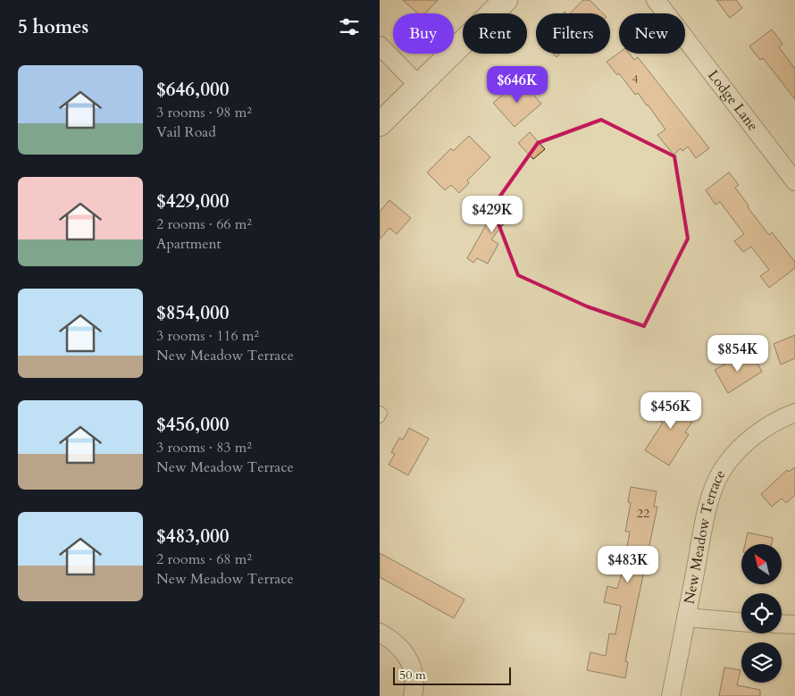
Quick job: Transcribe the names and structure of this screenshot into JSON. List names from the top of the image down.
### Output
{
  "streets": {
    "street": ["Lodge Lane", "New Meadow Terrace"]
  },
  "house_numbers": ["4", "22"],
  "scale_bar": "50 m",
  "north": "top left",
  "page": {
    "heading": "5 homes",
    "chip": [
      "Buy",
      "Rent",
      "Filters",
      "New"
    ],
    "list": [
      {
        "name": "$646,000",
        "note": "3 rooms · 98 m² · Vail Road"
      },
      {
        "name": "$429,000",
        "note": "2 rooms · 66 m² · Apartment"
      },
      {
        "name": "$854,000",
        "note": "3 rooms · 116 m² · New Meadow Terrace"
      },
      {
        "name": "$456,000",
        "note": "3 rooms · 83 m² · New Meadow Terrace"
      },
      {
        "name": "$483,000",
        "note": "2 rooms · 68 m² · New Meadow Terrace"
      }
    ],
    "price": [
      "$646K",
      "$429K",
      "$854K",
      "$456K",
      "$483K"
    ],
    "scale": "50 m"
  }
}
